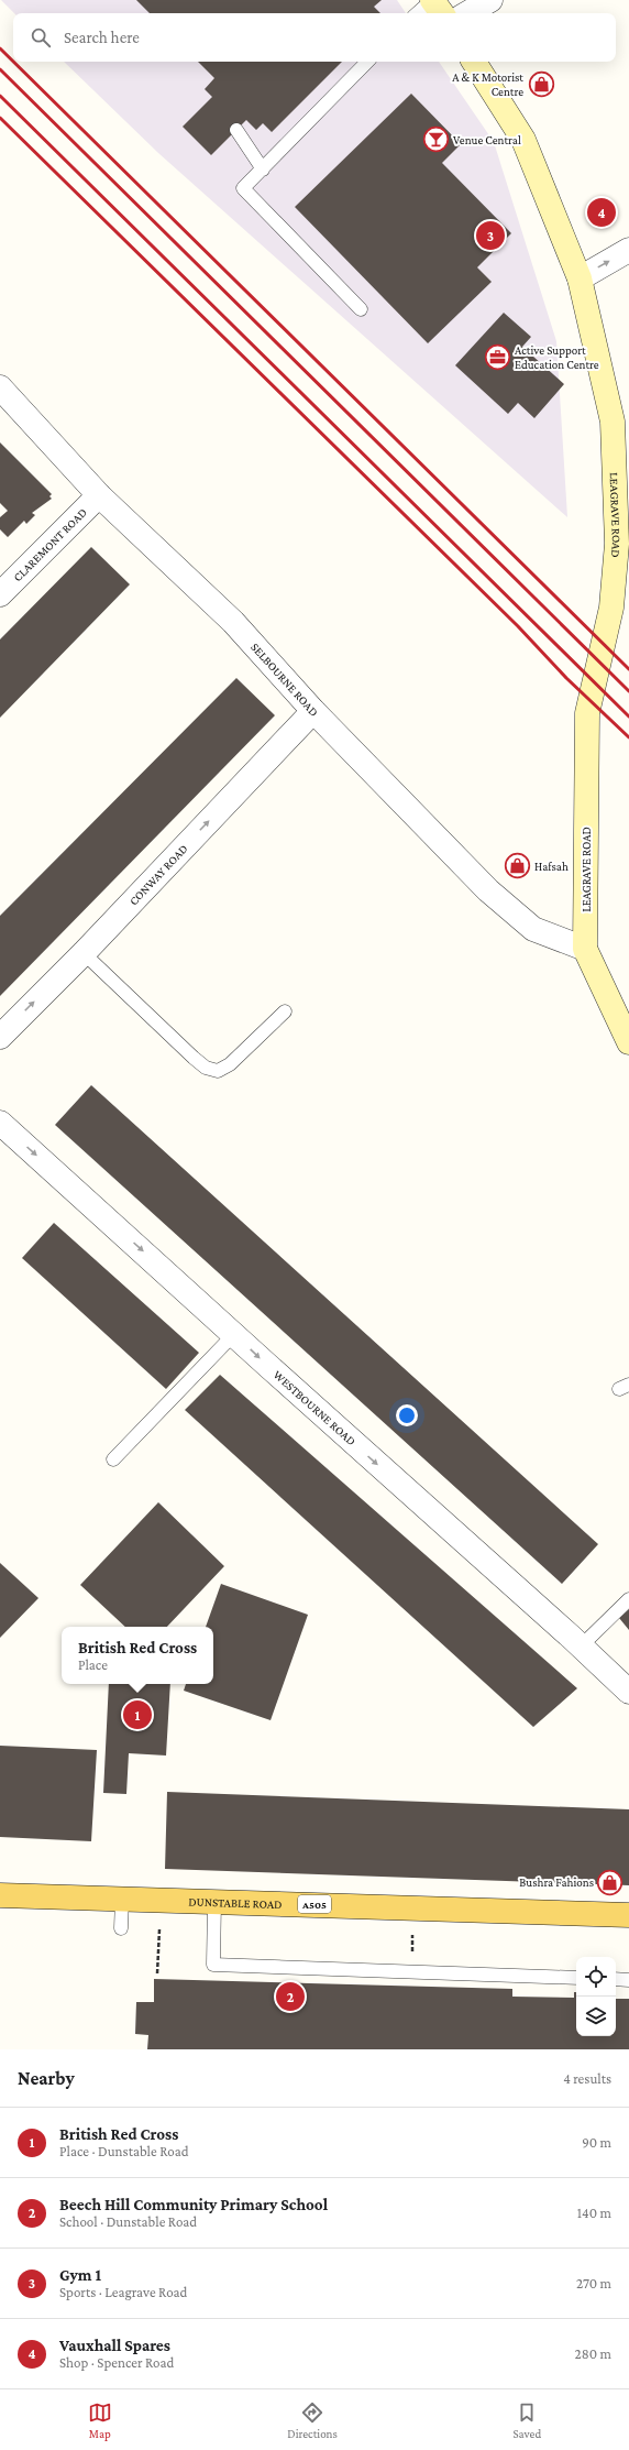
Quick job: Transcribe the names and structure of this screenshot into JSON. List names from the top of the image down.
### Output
{
  "streets": {
    "main road": ["LEAGRAVE ROAD", "DUNSTABLE ROAD", "A505"],
    "street": [
      "CLAREMONT ROAD",
      "SELBOURNE ROAD",
      "CONWAY ROAD",
      "WESTBOURNE ROAD"
    ]
  },
  "crossings": [
    ["LEAGRAVE ROAD", "SELBOURNE ROAD"],
    ["CLAREMONT ROAD", "SELBOURNE ROAD"],
    ["SELBOURNE ROAD", "CONWAY ROAD"]
  ],
  "one_way": ["CONWAY ROAD", "WESTBOURNE ROAD"],
  "places": {
    "shop": ["A & K Motorist Centre", "Hafsah", "Bushra Fahions"],
    "bar": ["Venue Central"],
    "office": ["Active Support Education Centre"]
  },
  "page": {
    "search": "Search here",
    "pins": [
      "4",
      "3",
      "1",
      "2"
    ],
    "popup": ["British Red Cross", "Place"],
    "heading": ["Nearby", "4 results"],
    "list": [
      {
        "mark": "1",
        "name": "British Red Cross",
        "note": "Place · Dunstable Road",
        "value": "90 m"
      },
      {
        "mark": "2",
        "name": "Beech Hill Community Primary School",
        "note": "School · Dunstable Road",
        "value": "140 m"
      },
      {
        "mark": "3",
        "name": "Gym 1",
        "note": "Sports · Leagrave Road",
        "value": "270 m"
      },
      {
        "mark": "4",
        "name": "Vauxhall Spares",
        "note": "Shop · Spencer Road",
        "value": "280 m"
      }
    ],
    "nav": ["Map", "Directions", "Saved"]
  }
}
